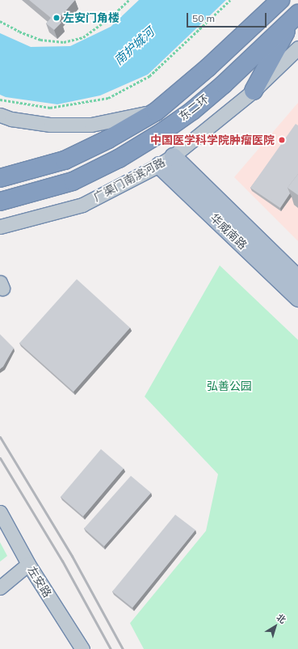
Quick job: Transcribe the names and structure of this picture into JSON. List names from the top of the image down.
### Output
{
  "streets": {
    "highway": ["东二环"],
    "main road": ["华威南路"],
    "street": ["广渠门南滨河路", "左安路"]
  },
  "crossings": [
    ["广渠门南滨河路", "华威南路"]
  ],
  "water": ["南护城河"],
  "parks": ["弘善公园"],
  "places": ["左安门角楼", "中国医学科学院肿瘤医院"],
  "scale_bar": "50 m",
  "north": "top right"
}
